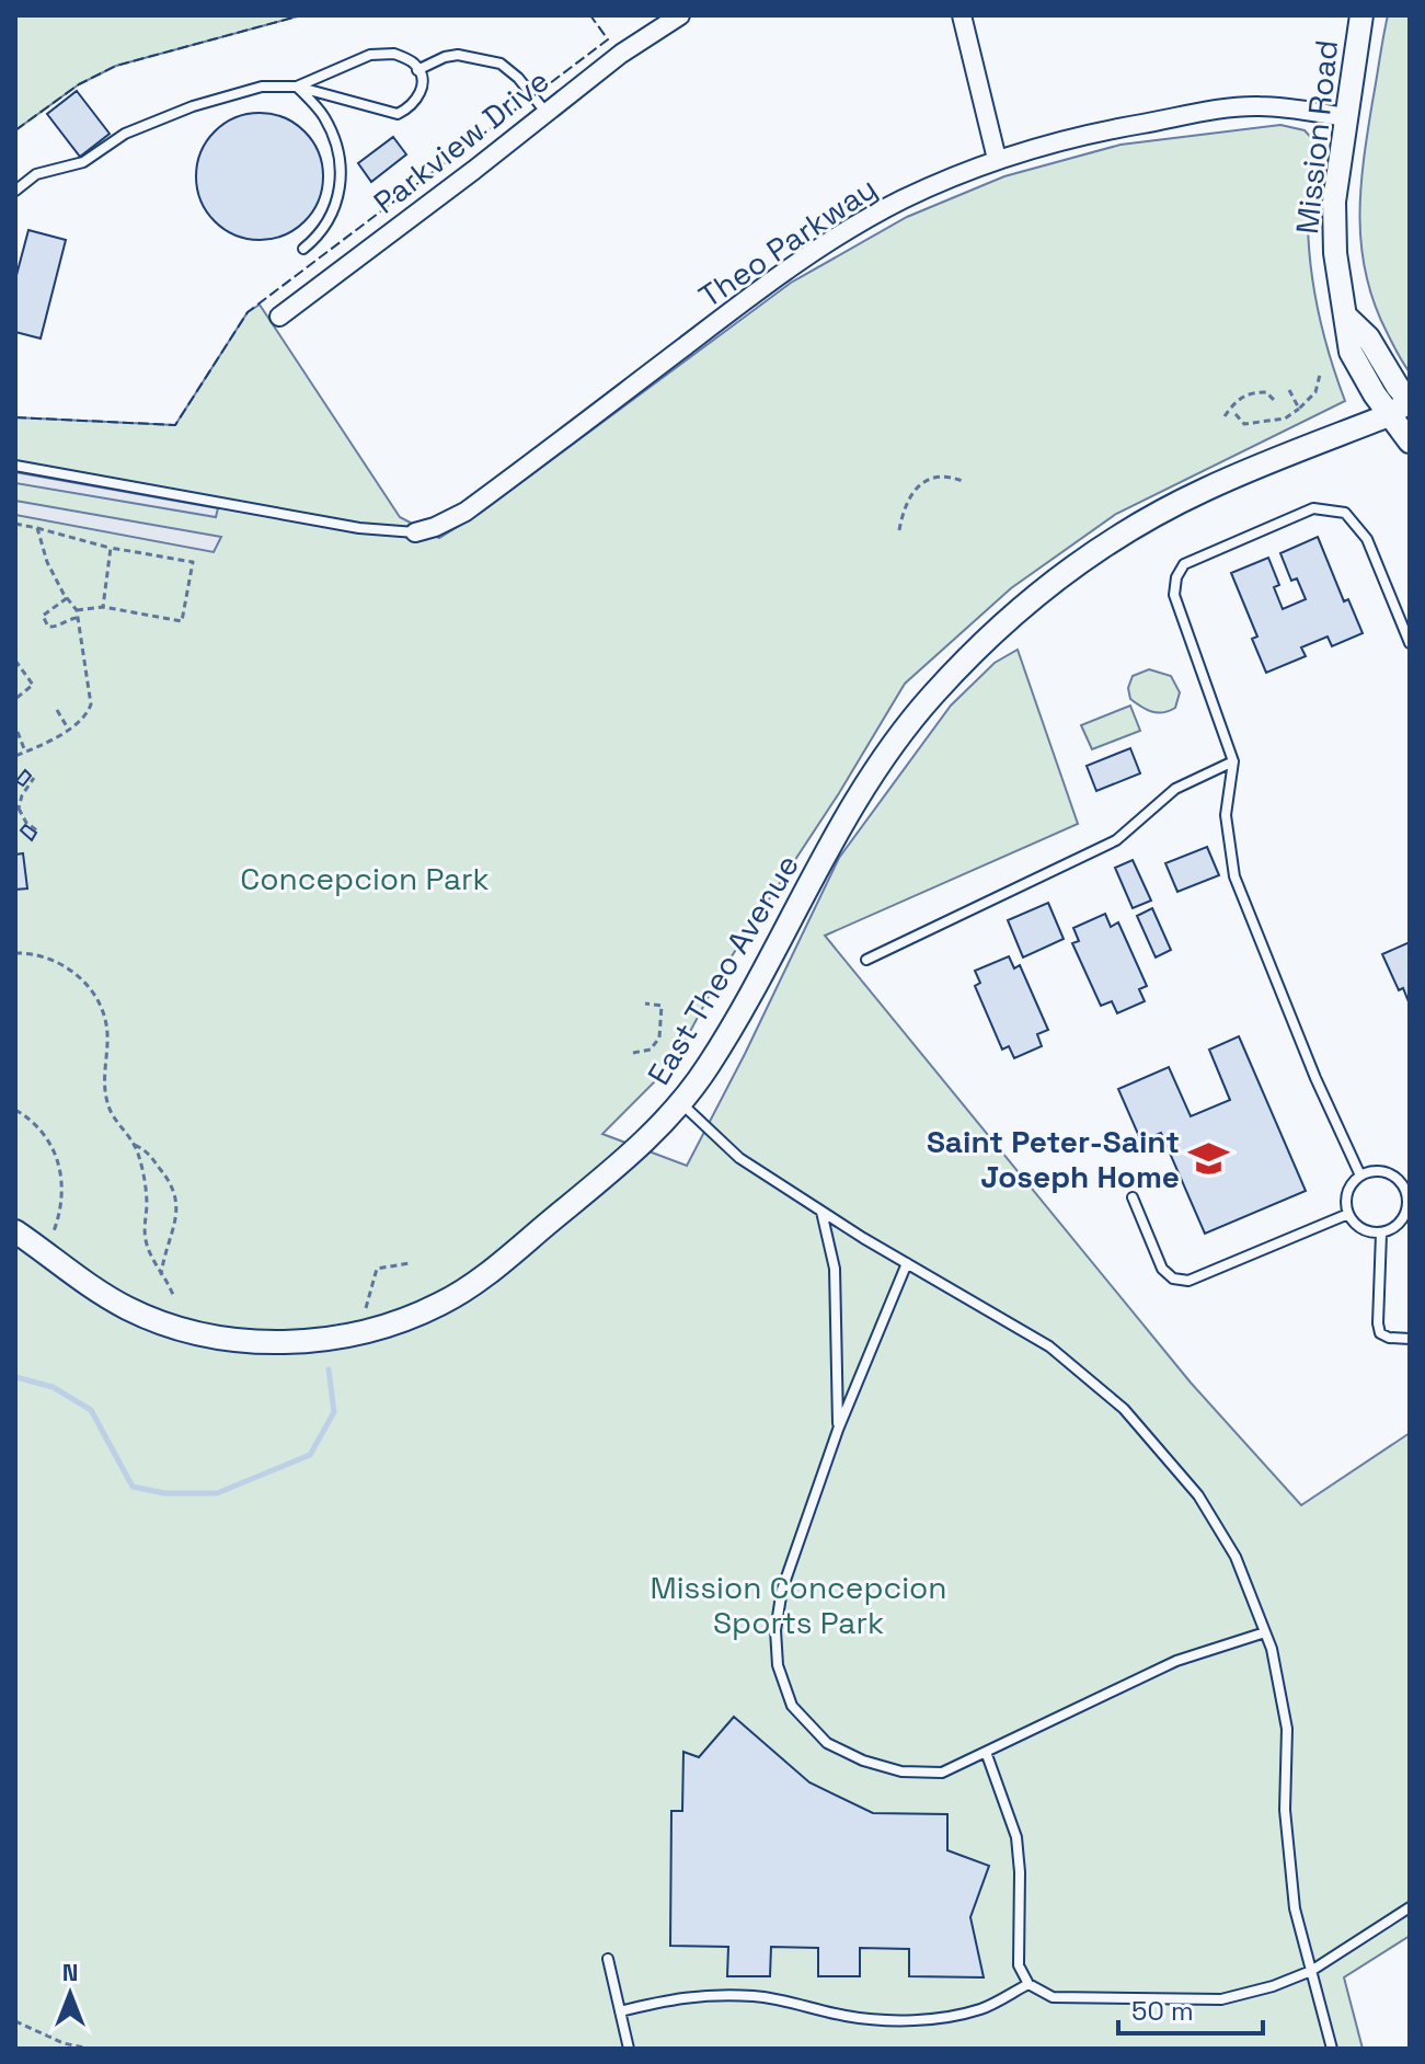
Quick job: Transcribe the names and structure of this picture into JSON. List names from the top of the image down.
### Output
{
  "streets": {
    "street": [
      "Mission Road",
      "Parkview Drive",
      "Theo Parkway",
      "East Theo Avenue"
    ]
  },
  "crossings": [
    ["Mission Road", "Theo Parkway"],
    ["Mission Road", "East Theo Avenue"]
  ],
  "parks": ["Concepcion Park", "Mission Concepcion Sports Park"],
  "places": {
    "school or university": ["Saint Peter-Saint Joseph Home"]
  },
  "scale_bar": "50 m",
  "north": "top"
}
